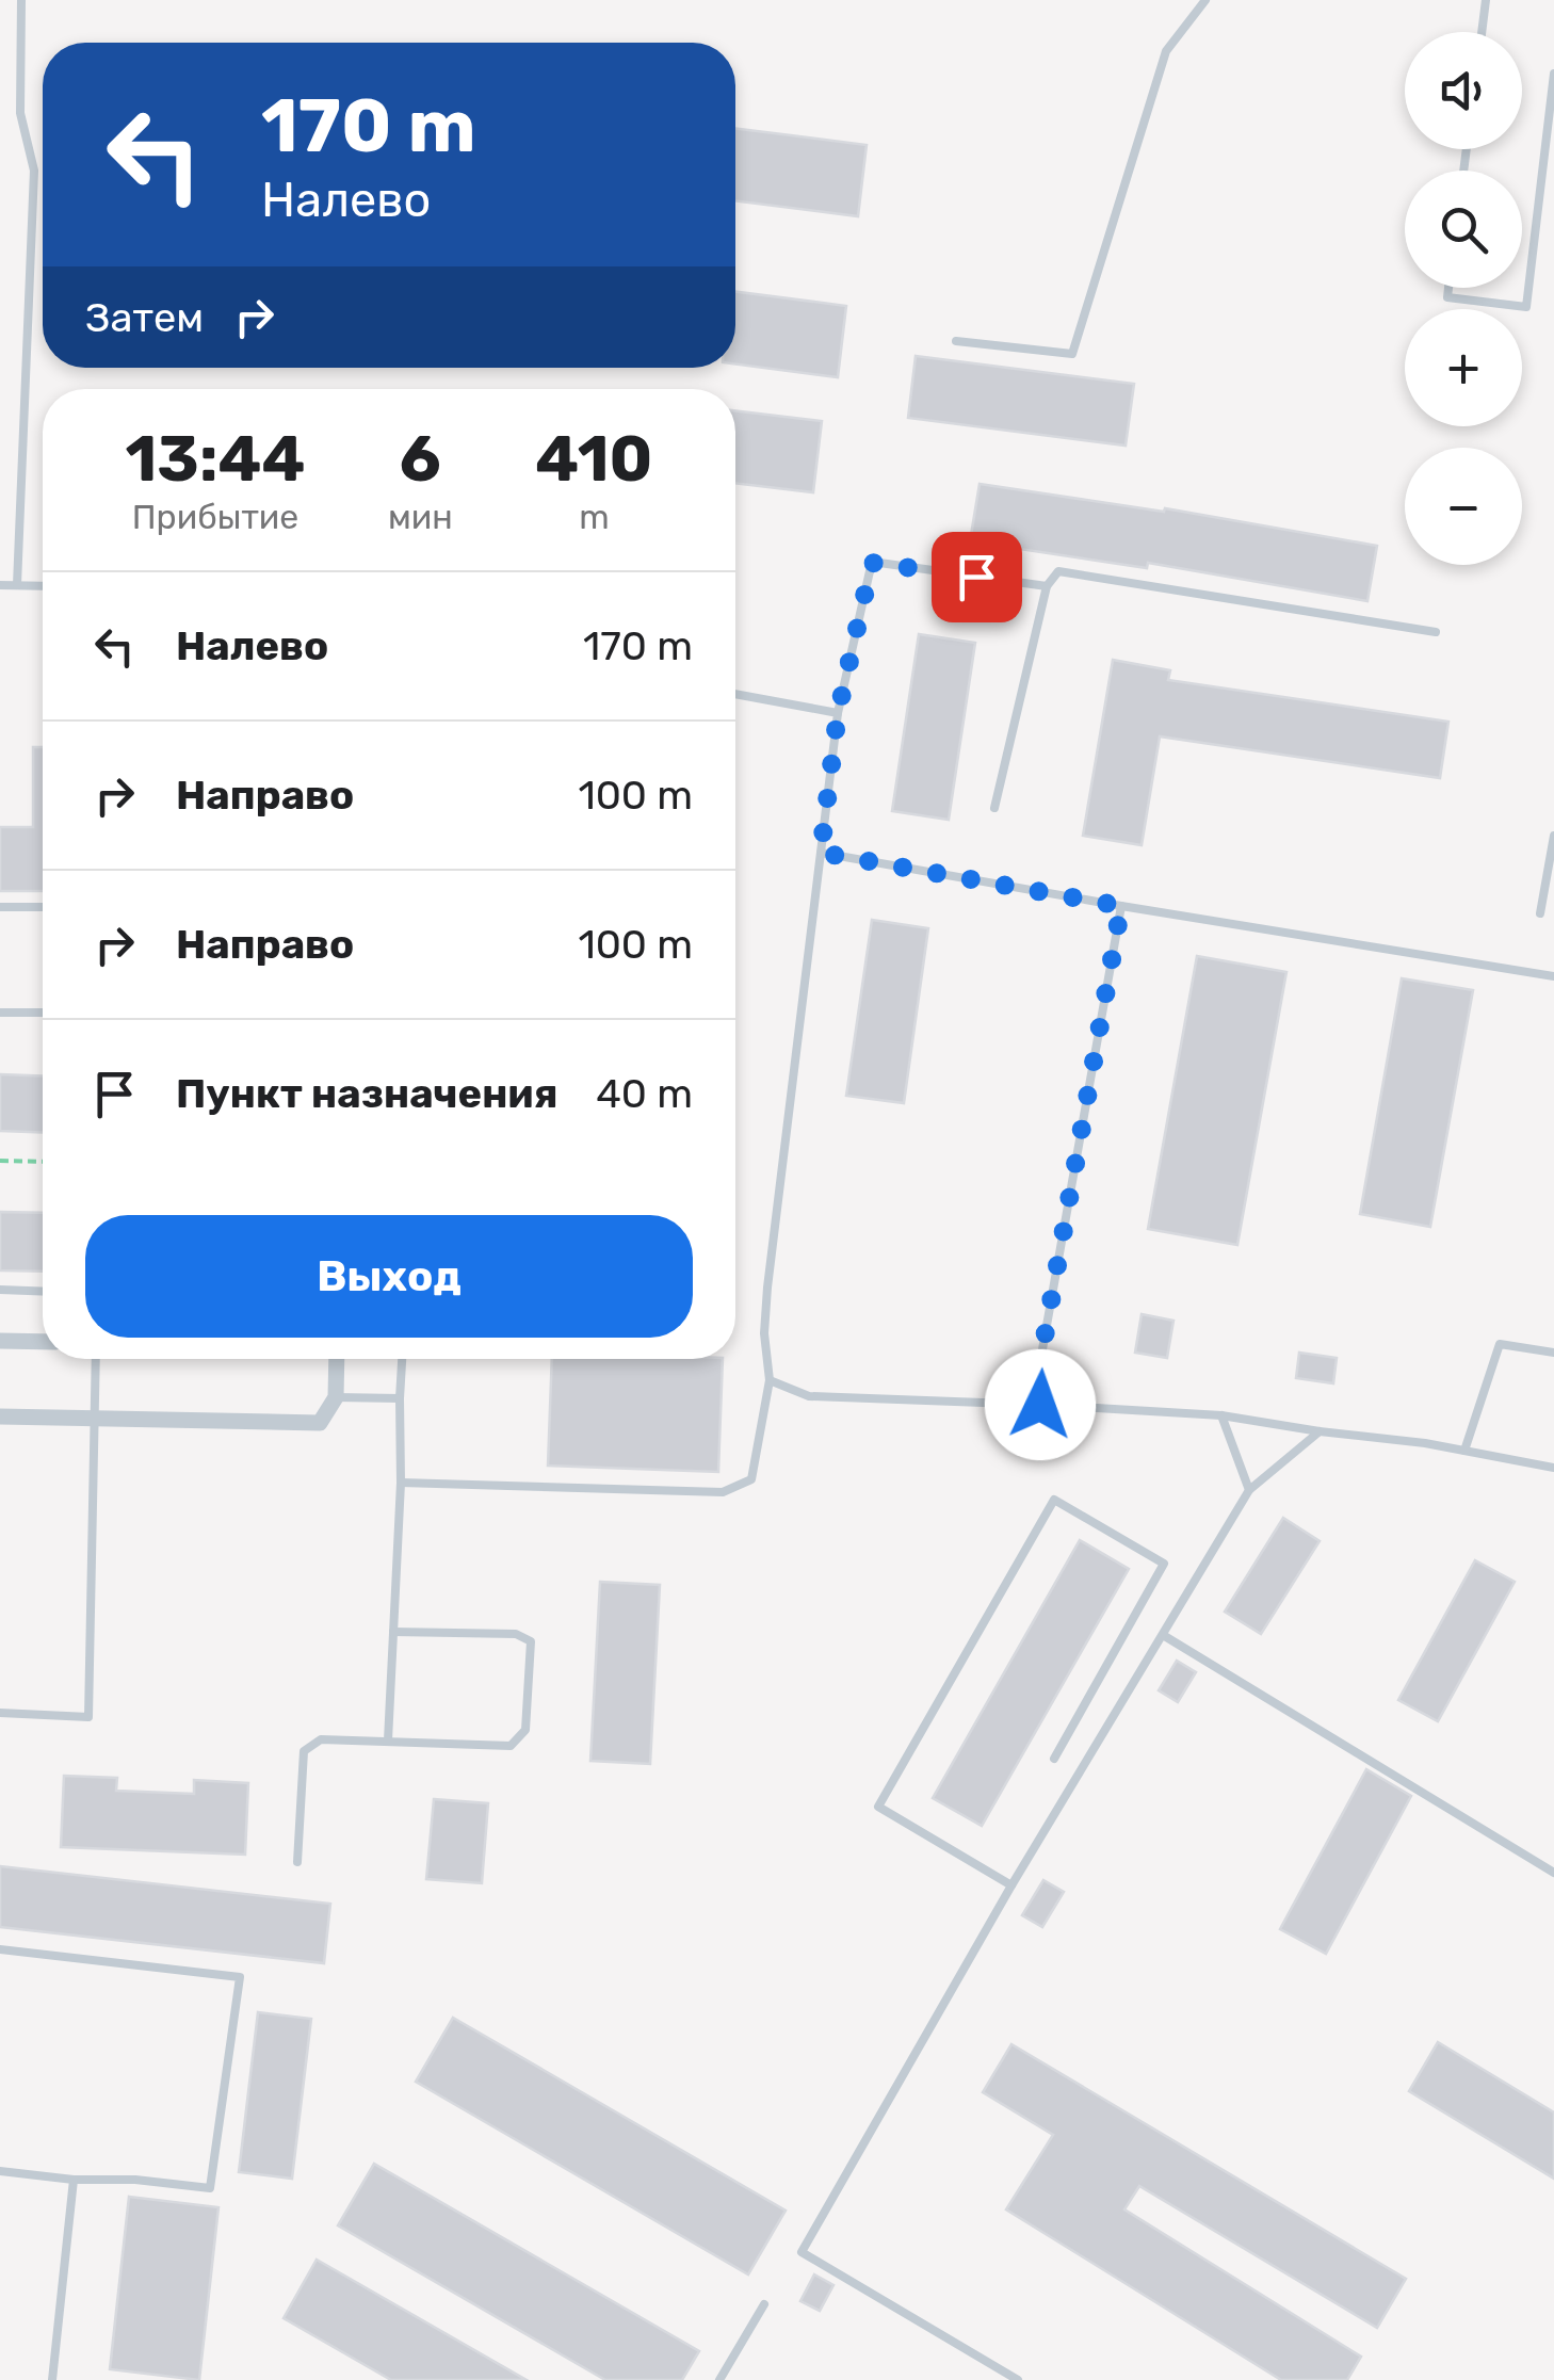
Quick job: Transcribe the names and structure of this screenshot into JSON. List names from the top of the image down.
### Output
{
  "page": {
    "map_buttons": ["+", "−"],
    "turn": ["170 m", "Налево"],
    "then": "Затем",
    "eta": [
      "13:44",
      "Прибытие",
      "6",
      "мин",
      "410",
      "m"
    ],
    "list": [
      {
        "name": "Налево",
        "value": "170 m"
      },
      {
        "name": "Направо",
        "value": "100 m"
      },
      {
        "name": "Направо",
        "value": "100 m"
      },
      {
        "name": "Пункт назначения",
        "value": "40 m"
      }
    ],
    "buttons": "Выход"
  }
}
